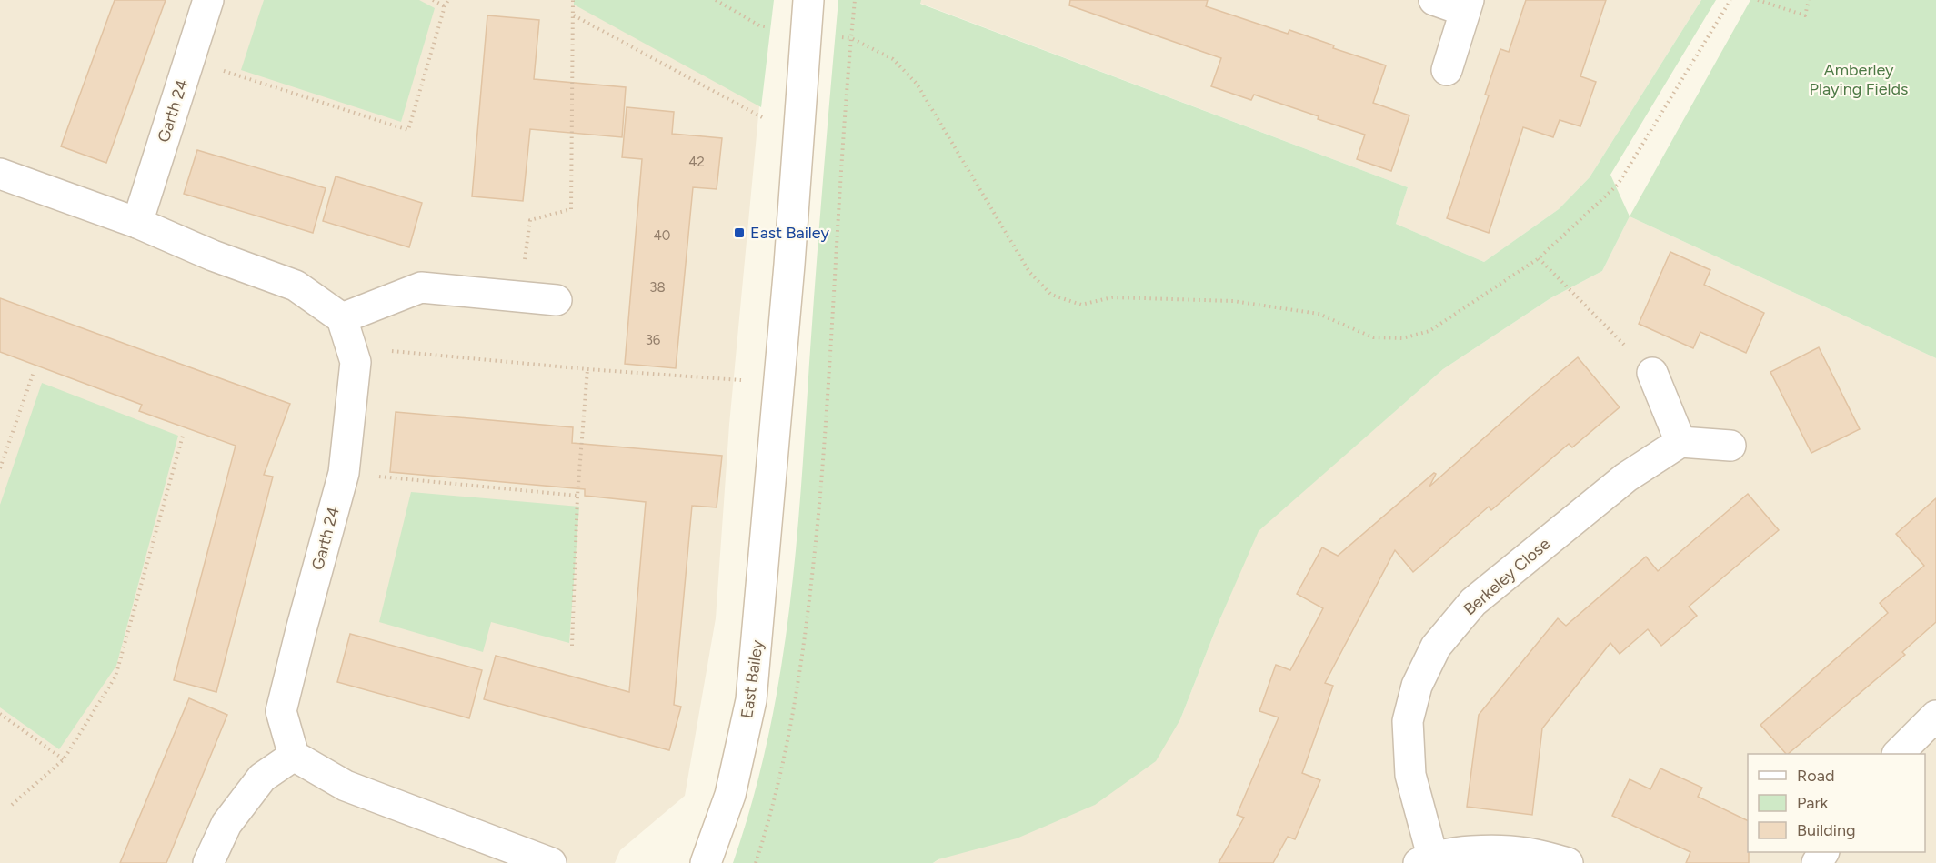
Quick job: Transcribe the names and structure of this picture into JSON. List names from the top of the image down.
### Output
{
  "streets": {
    "street": ["Garth 24", "Berkeley Close", "East Bailey"]
  },
  "parks": ["Amberley Playing Fields"],
  "places": {
    "transit": ["East Bailey"]
  },
  "house_numbers": [
    "42",
    "40",
    "38",
    "36"
  ],
  "legend": ["Road", "Park", "Building"]
}
